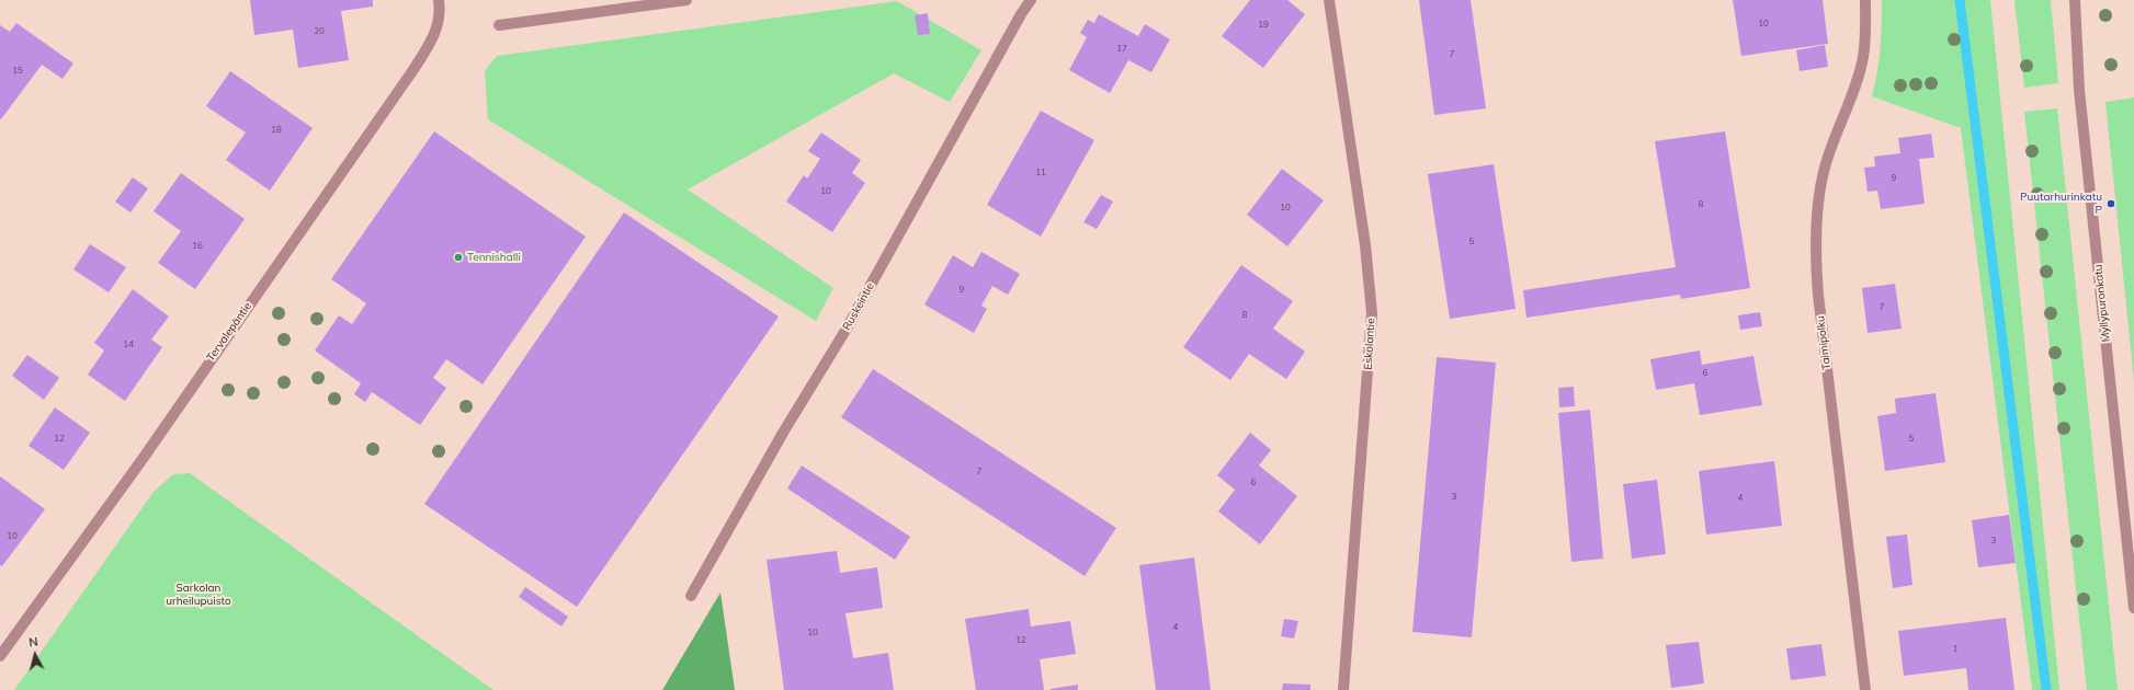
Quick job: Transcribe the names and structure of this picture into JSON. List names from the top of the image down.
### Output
{
  "streets": {
    "street": [
      "Myllypuronkatu",
      "Ruskeintie",
      "Tervalepäntie",
      "Taimipolku",
      "Eskolantie"
    ]
  },
  "parks": ["Sarkolan urheilupuisto"],
  "places": ["Puutarhurinkatu P", "Tennishalli"],
  "house_numbers": [
    "10",
    "19",
    "20",
    "17",
    "7",
    "15",
    "18",
    "11",
    "9",
    "10",
    "8",
    "10",
    "5",
    "16",
    "9",
    "7",
    "8",
    "14",
    "6",
    "12",
    "5",
    "7",
    "6",
    "3",
    "4",
    "10",
    "3",
    "4",
    "10",
    "12",
    "1"
  ],
  "north": "top"
}
